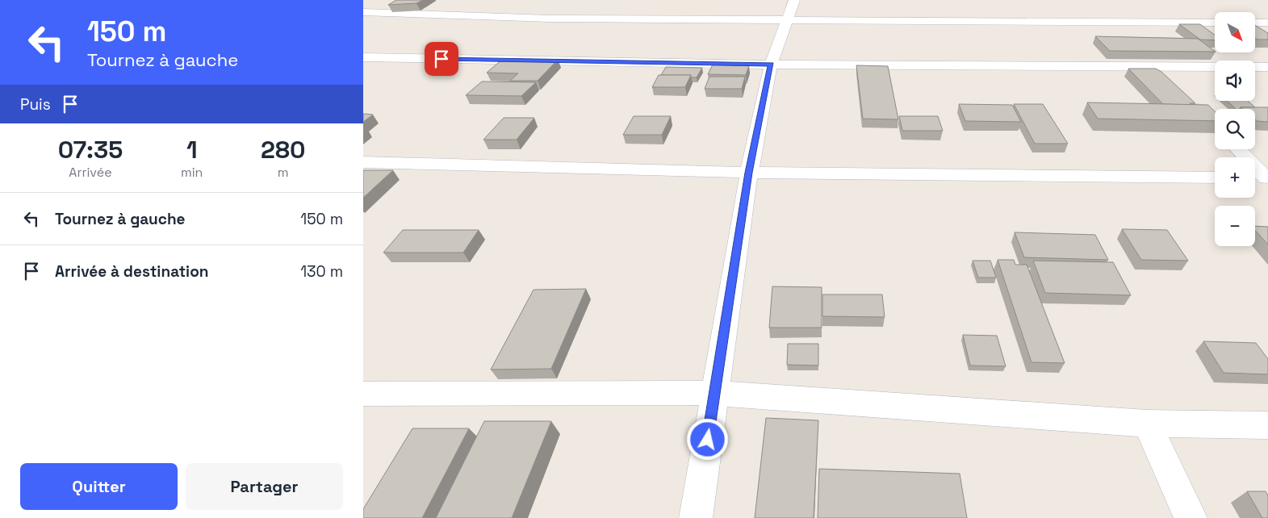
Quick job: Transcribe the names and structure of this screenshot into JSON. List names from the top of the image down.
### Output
{
  "north": "bottom right",
  "page": {
    "turn": ["150 m", "Tournez à gauche"],
    "map_buttons": ["+", "−"],
    "then": "Puis",
    "eta": [
      "07:35",
      "Arrivée",
      "1",
      "min",
      "280",
      "m"
    ],
    "list": [
      {
        "name": "Tournez à gauche",
        "value": "150 m"
      },
      {
        "name": "Arrivée à destination",
        "value": "130 m"
      }
    ],
    "buttons": ["Quitter", "Partager"]
  }
}
